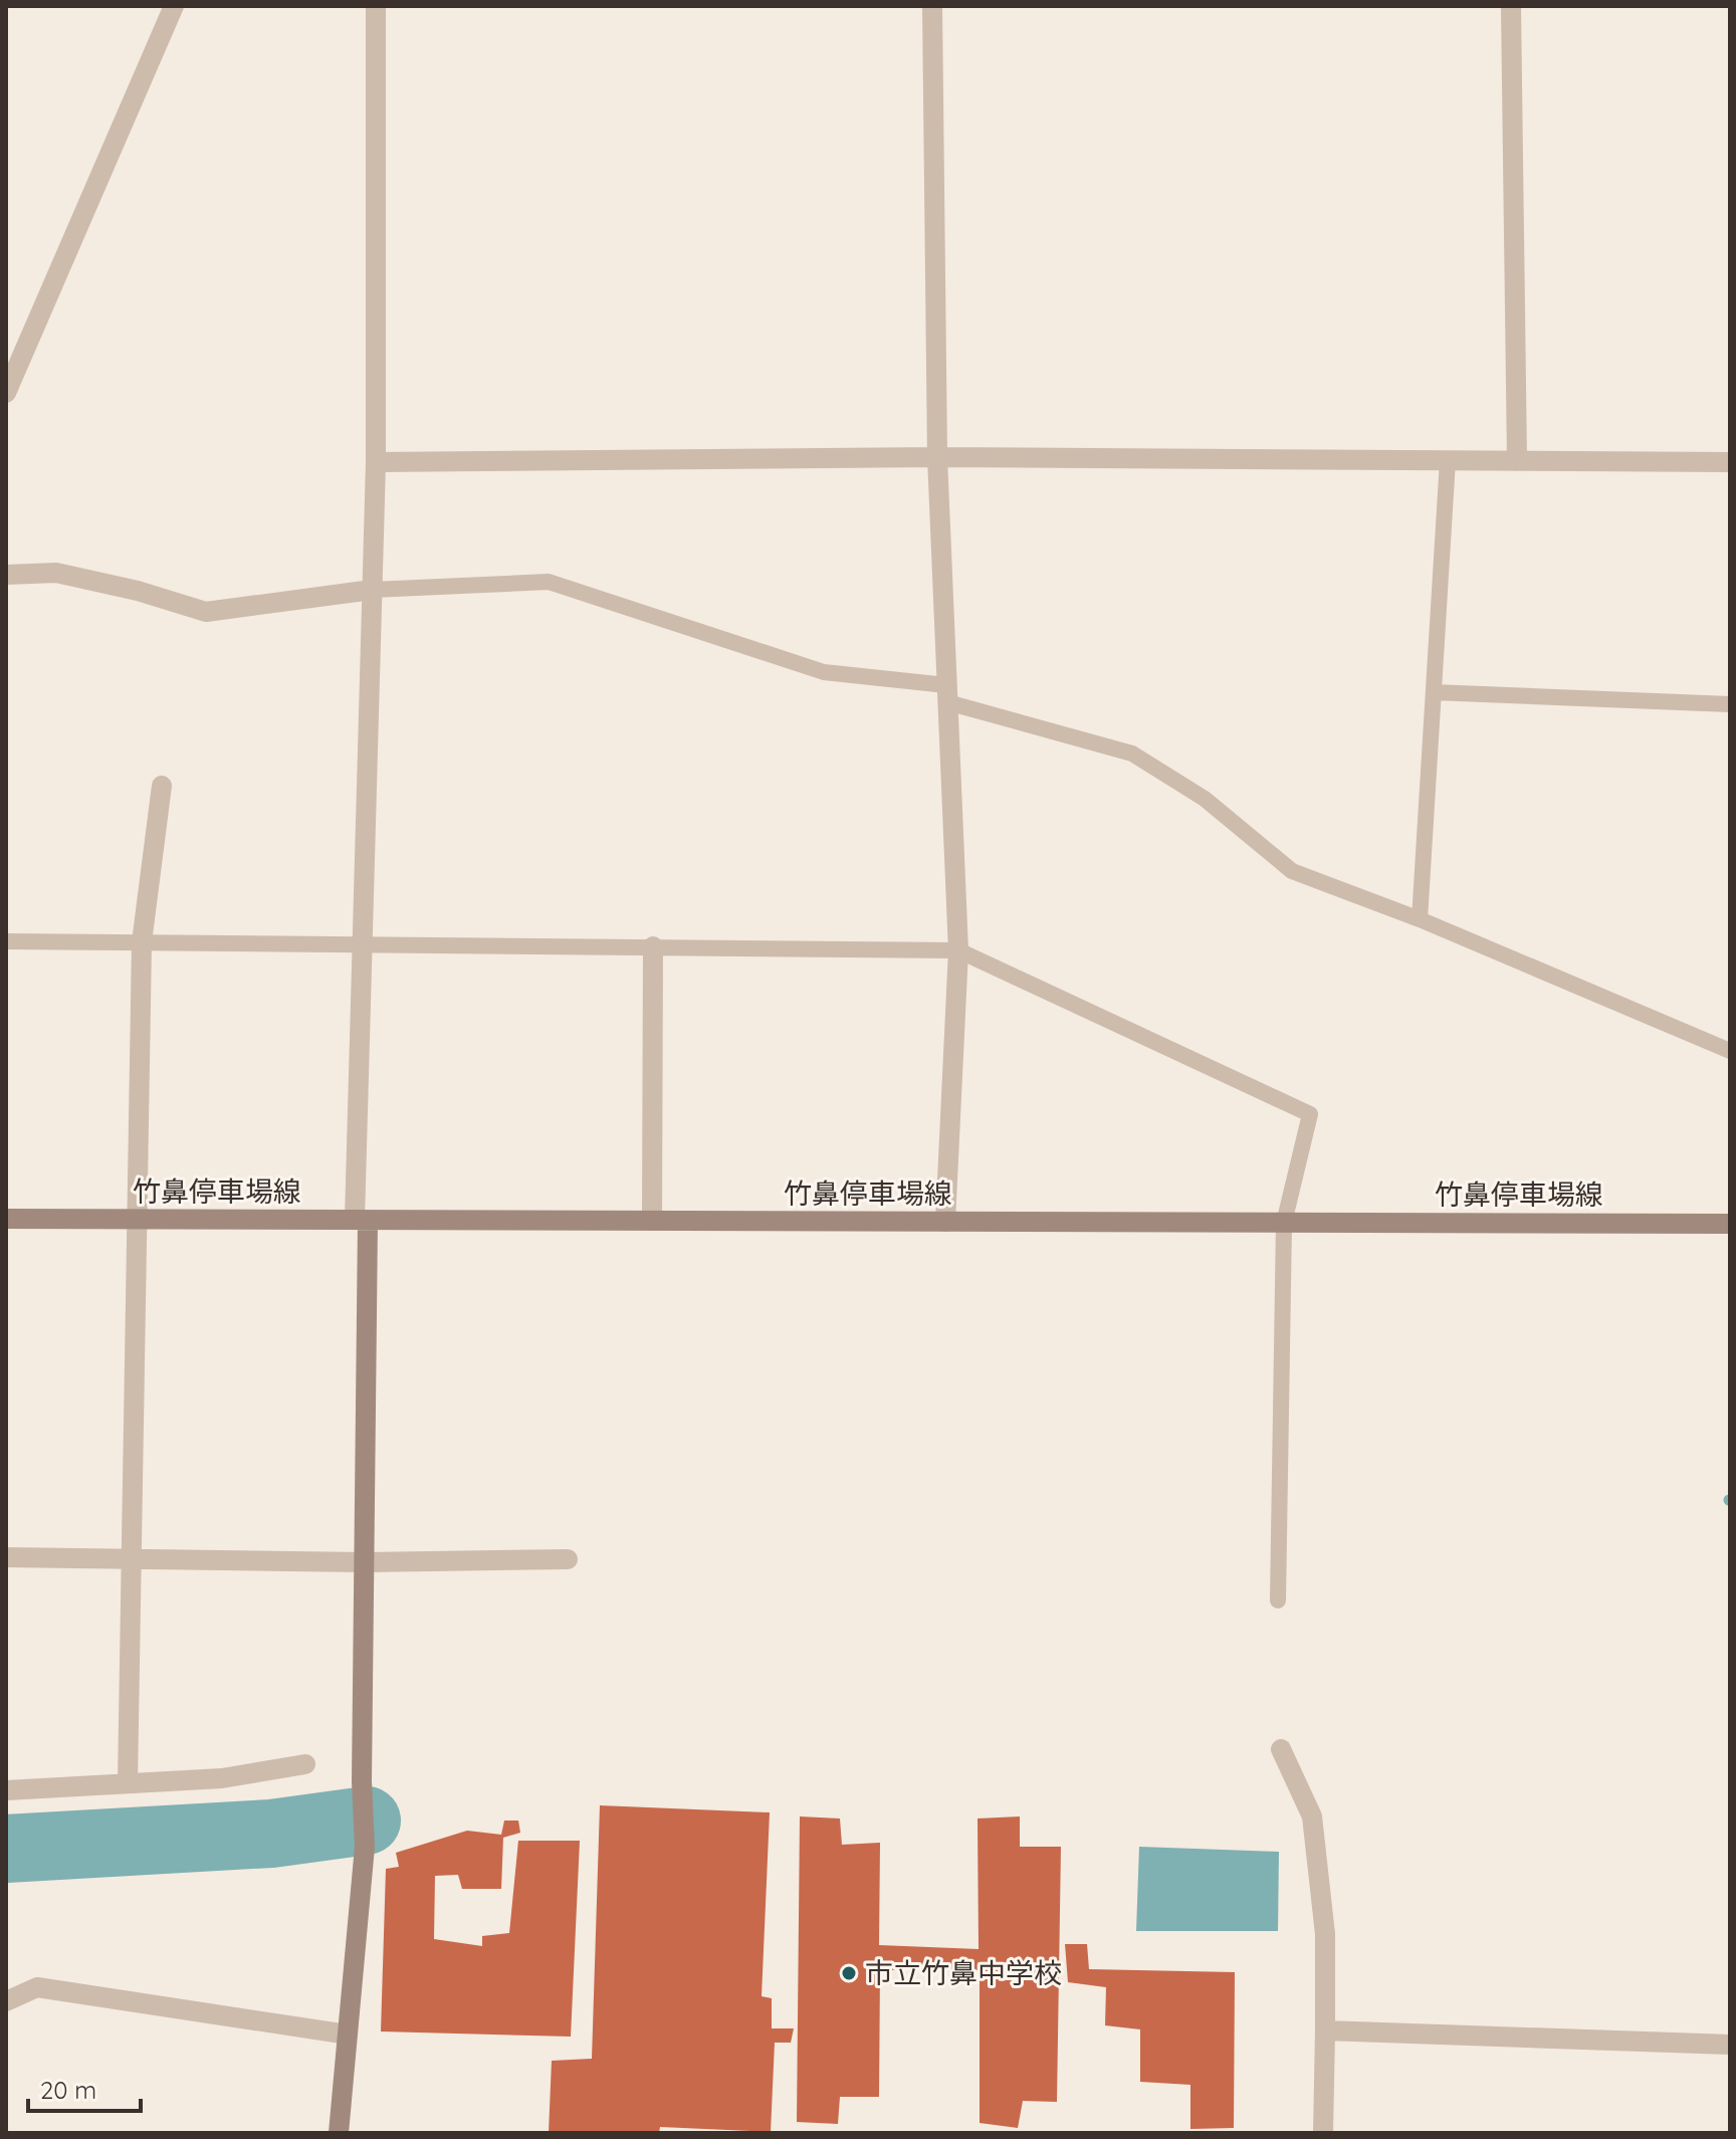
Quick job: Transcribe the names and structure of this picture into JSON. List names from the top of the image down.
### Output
{
  "streets": {
    "main road": ["竹鼻停車場線"]
  },
  "places": ["市立竹鼻中学校"],
  "scale_bar": "20 m"
}
